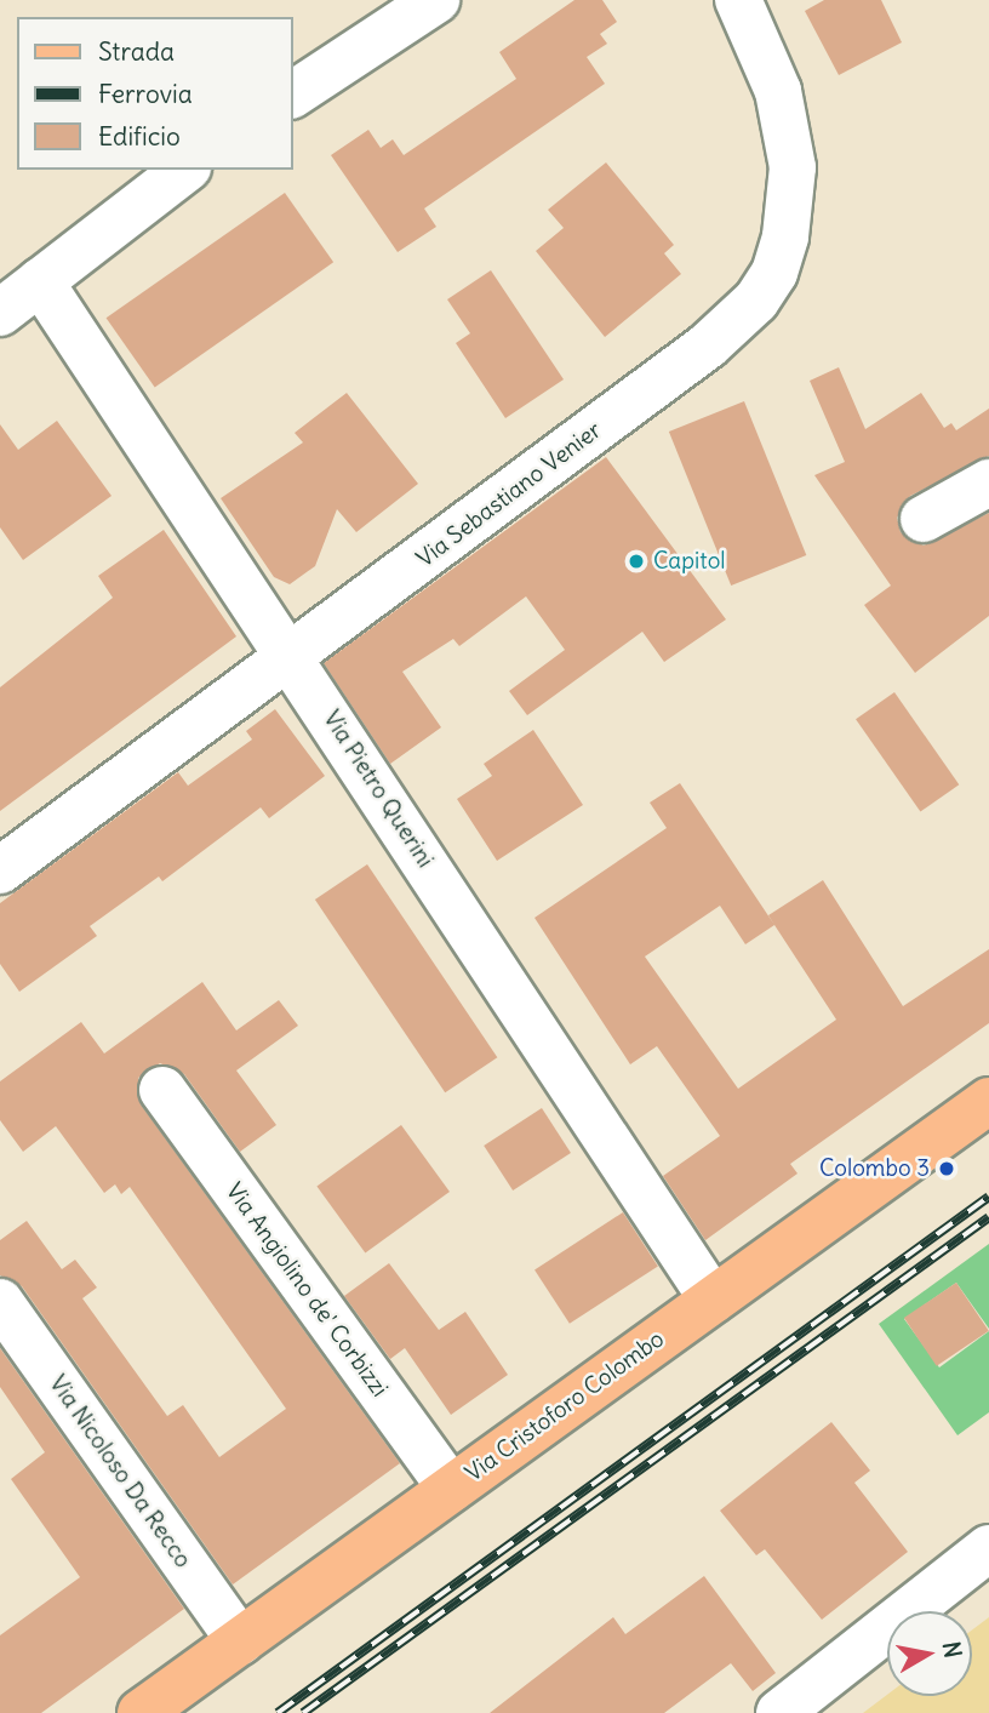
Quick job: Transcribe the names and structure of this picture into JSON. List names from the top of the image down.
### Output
{
  "streets": {
    "main road": ["Via Cristoforo Colombo"],
    "street": [
      "Via Sebastiano Venier",
      "Via Pietro Querini",
      "Via Angiolino de' Corbizzi",
      "Via Nicoloso Da Recco"
    ]
  },
  "crossings": [
    ["Via Sebastiano Venier", "Via Pietro Querini"],
    ["Via Pietro Querini", "Via Cristoforo Colombo"],
    ["Via Angiolino de' Corbizzi", "Via Cristoforo Colombo"],
    ["Via Cristoforo Colombo", "Via Nicoloso Da Recco"]
  ],
  "places": ["Capitol", "Colombo 3"],
  "legend": ["Strada", "Ferrovia", "Edificio"],
  "north": "right"
}
